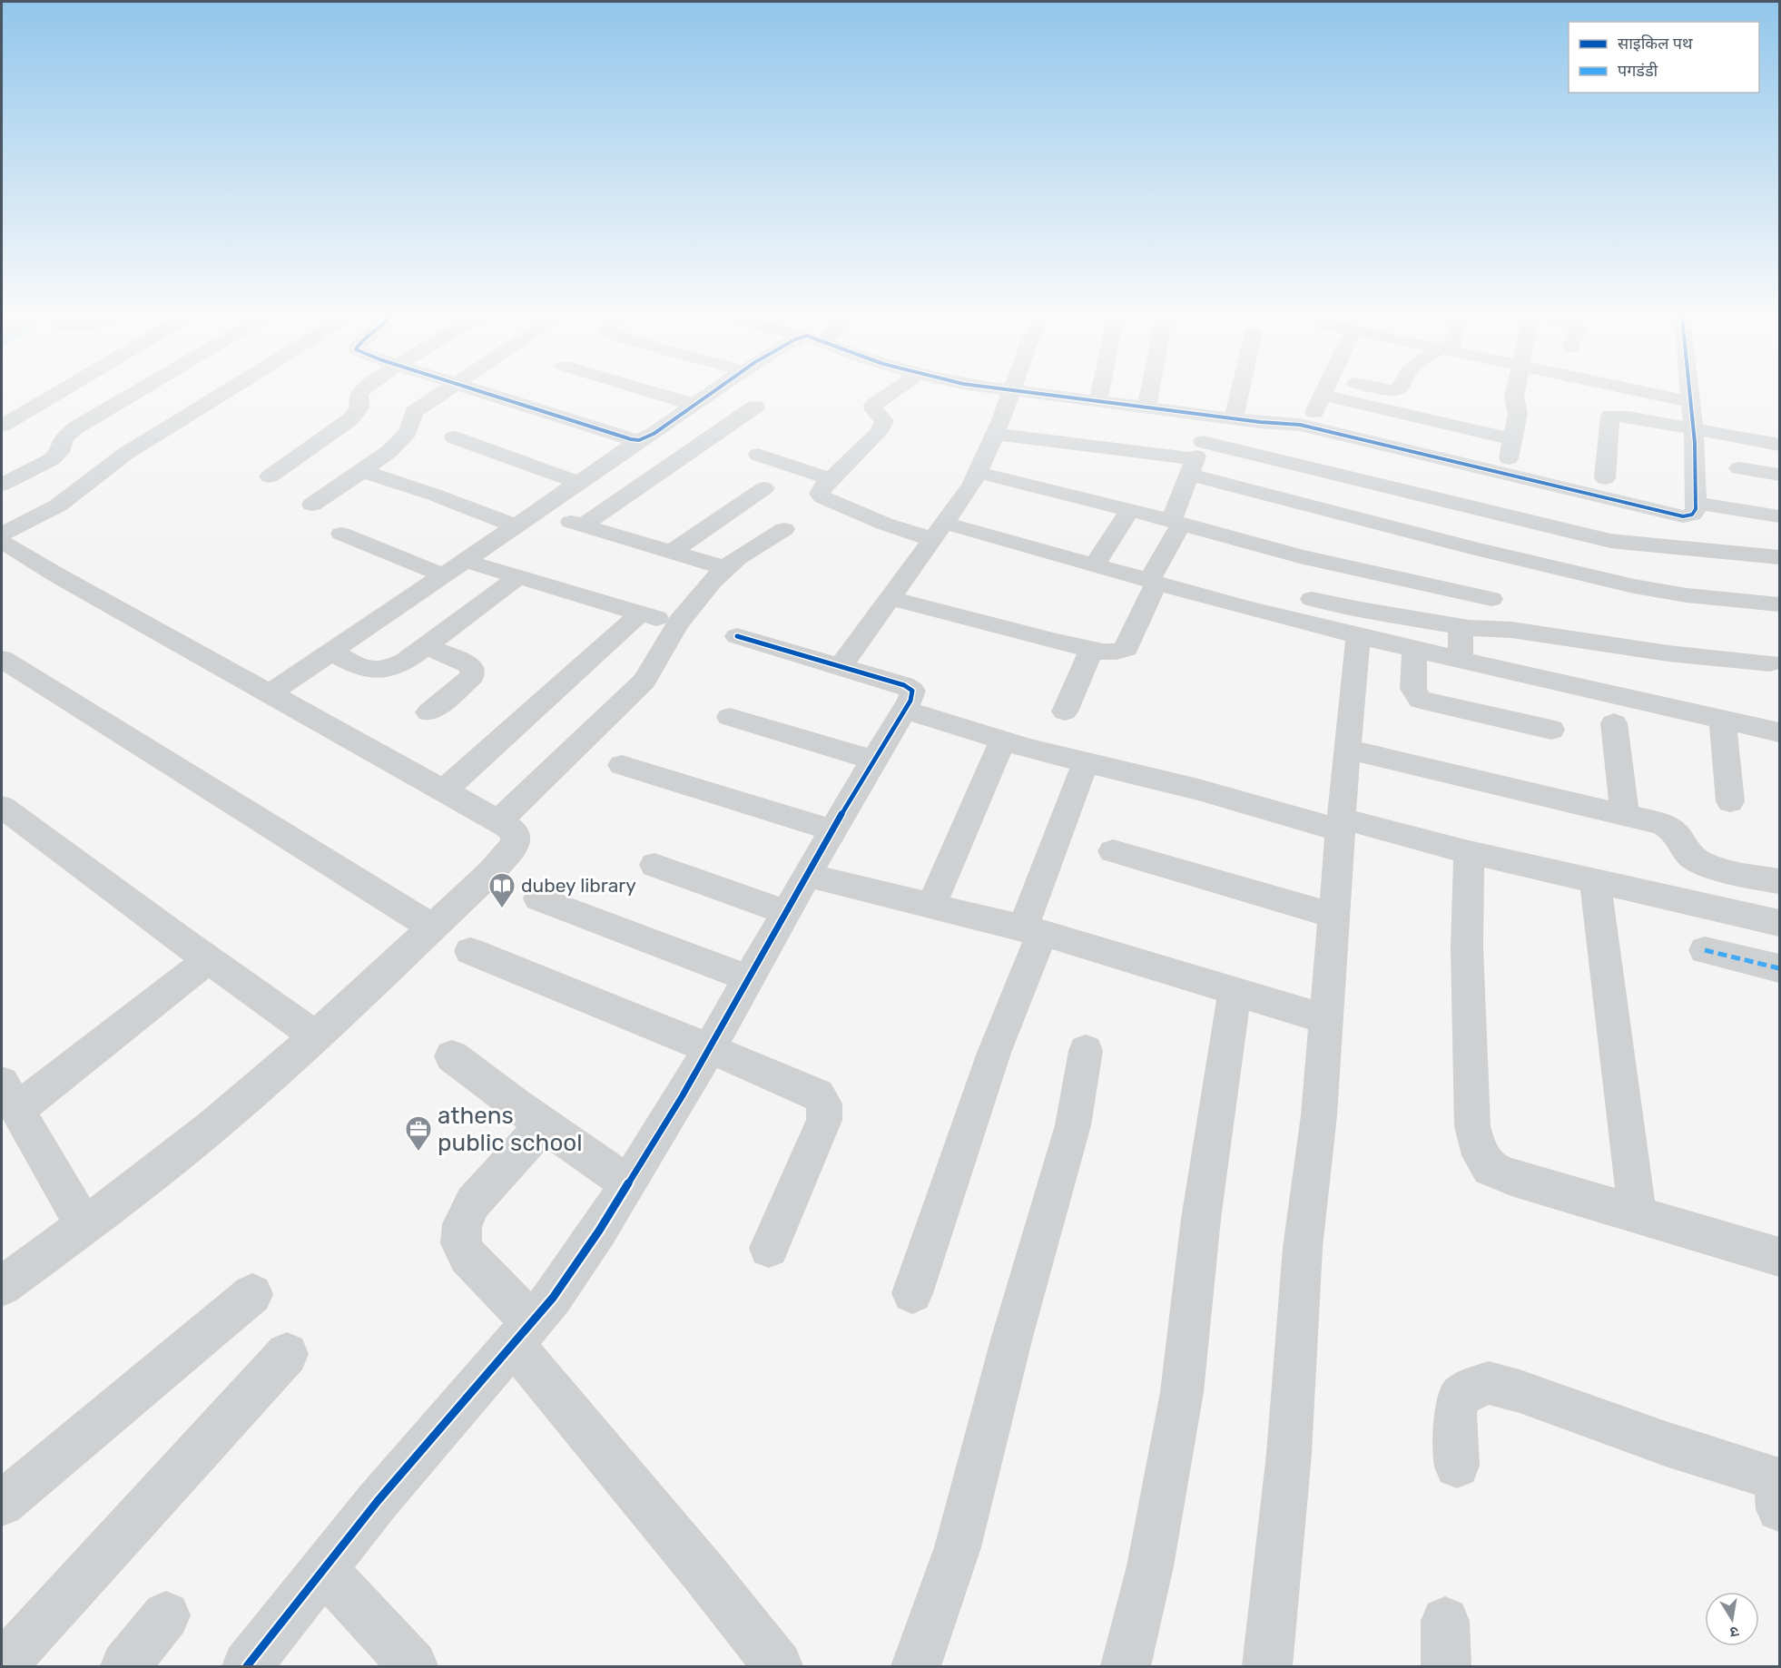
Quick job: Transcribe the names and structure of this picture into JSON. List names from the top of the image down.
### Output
{
  "places": {
    "library": ["dubey library"],
    "office": ["athens public school"]
  },
  "legend": ["साइकिल पथ", "पगडंडी"],
  "north": "bottom"
}
